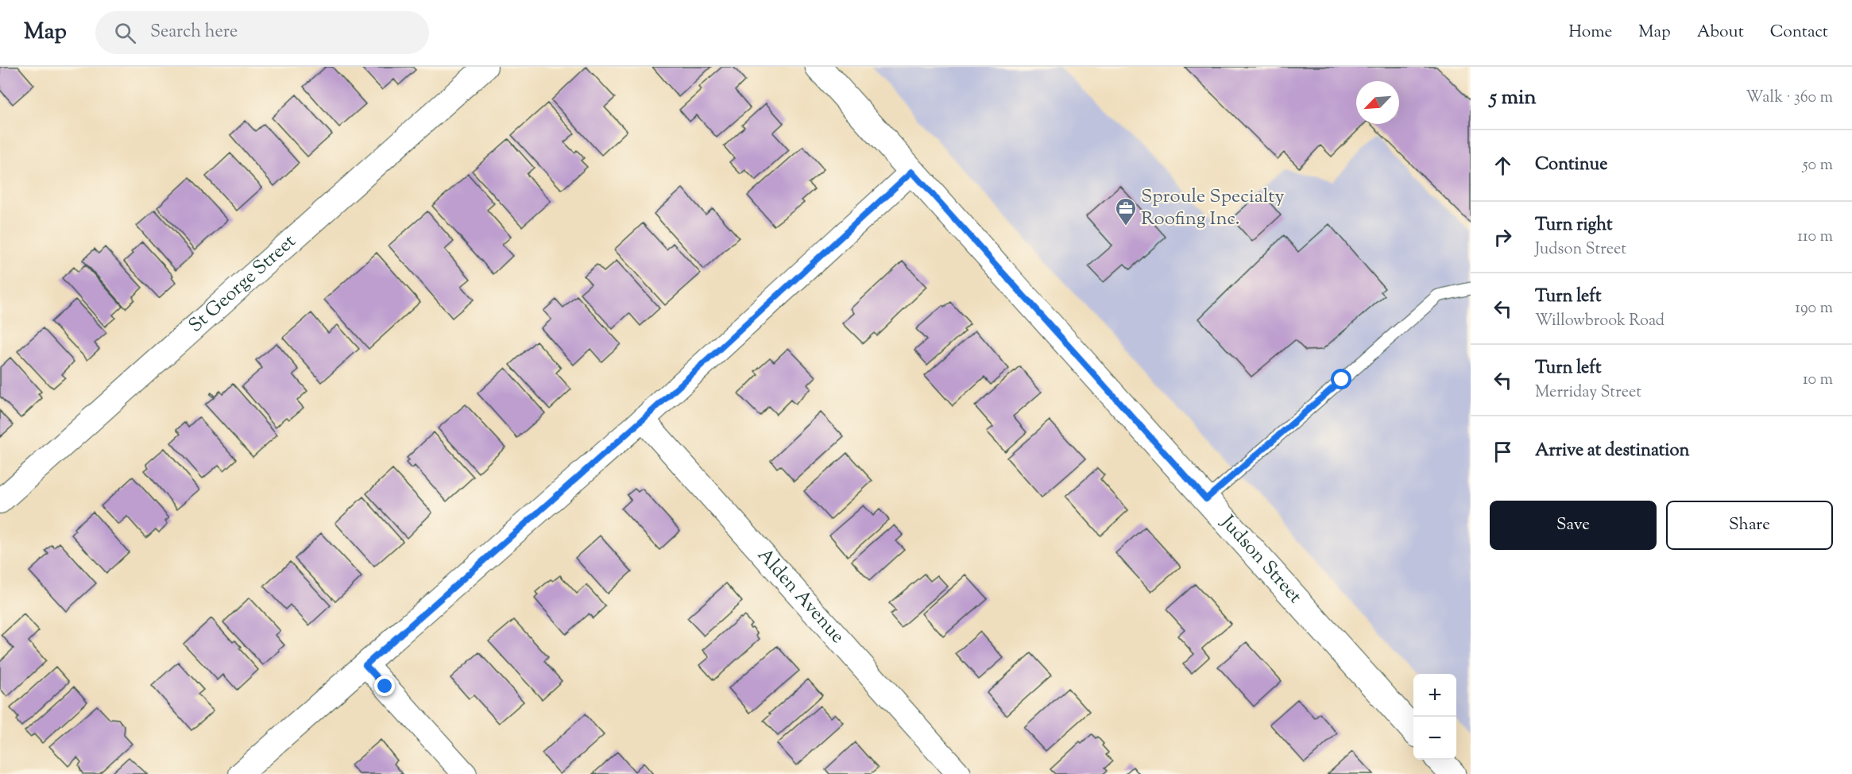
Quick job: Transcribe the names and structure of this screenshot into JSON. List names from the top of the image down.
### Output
{
  "streets": {
    "street": ["St George Street", "Judson Street", "Alden Avenue"]
  },
  "places": {
    "office": ["Sproule Specialty Roofing Inc."]
  },
  "north": "bottom left",
  "page": {
    "header": "Map",
    "search": "Search here",
    "nav": [
      "Home",
      "Map",
      "About",
      "Contact"
    ],
    "heading": ["5 min", "Walk · 360 m"],
    "list": [
      ["Continue", "50 m"],
      ["Turn right", "Judson Street", "110 m"],
      ["Turn left", "Willowbrook Road", "190 m"],
      ["Turn left", "Merriday Street", "10 m"],
      "Arrive at destination"
    ],
    "buttons": ["Save", "Share"],
    "map_buttons": ["+", "−"]
  }
}
